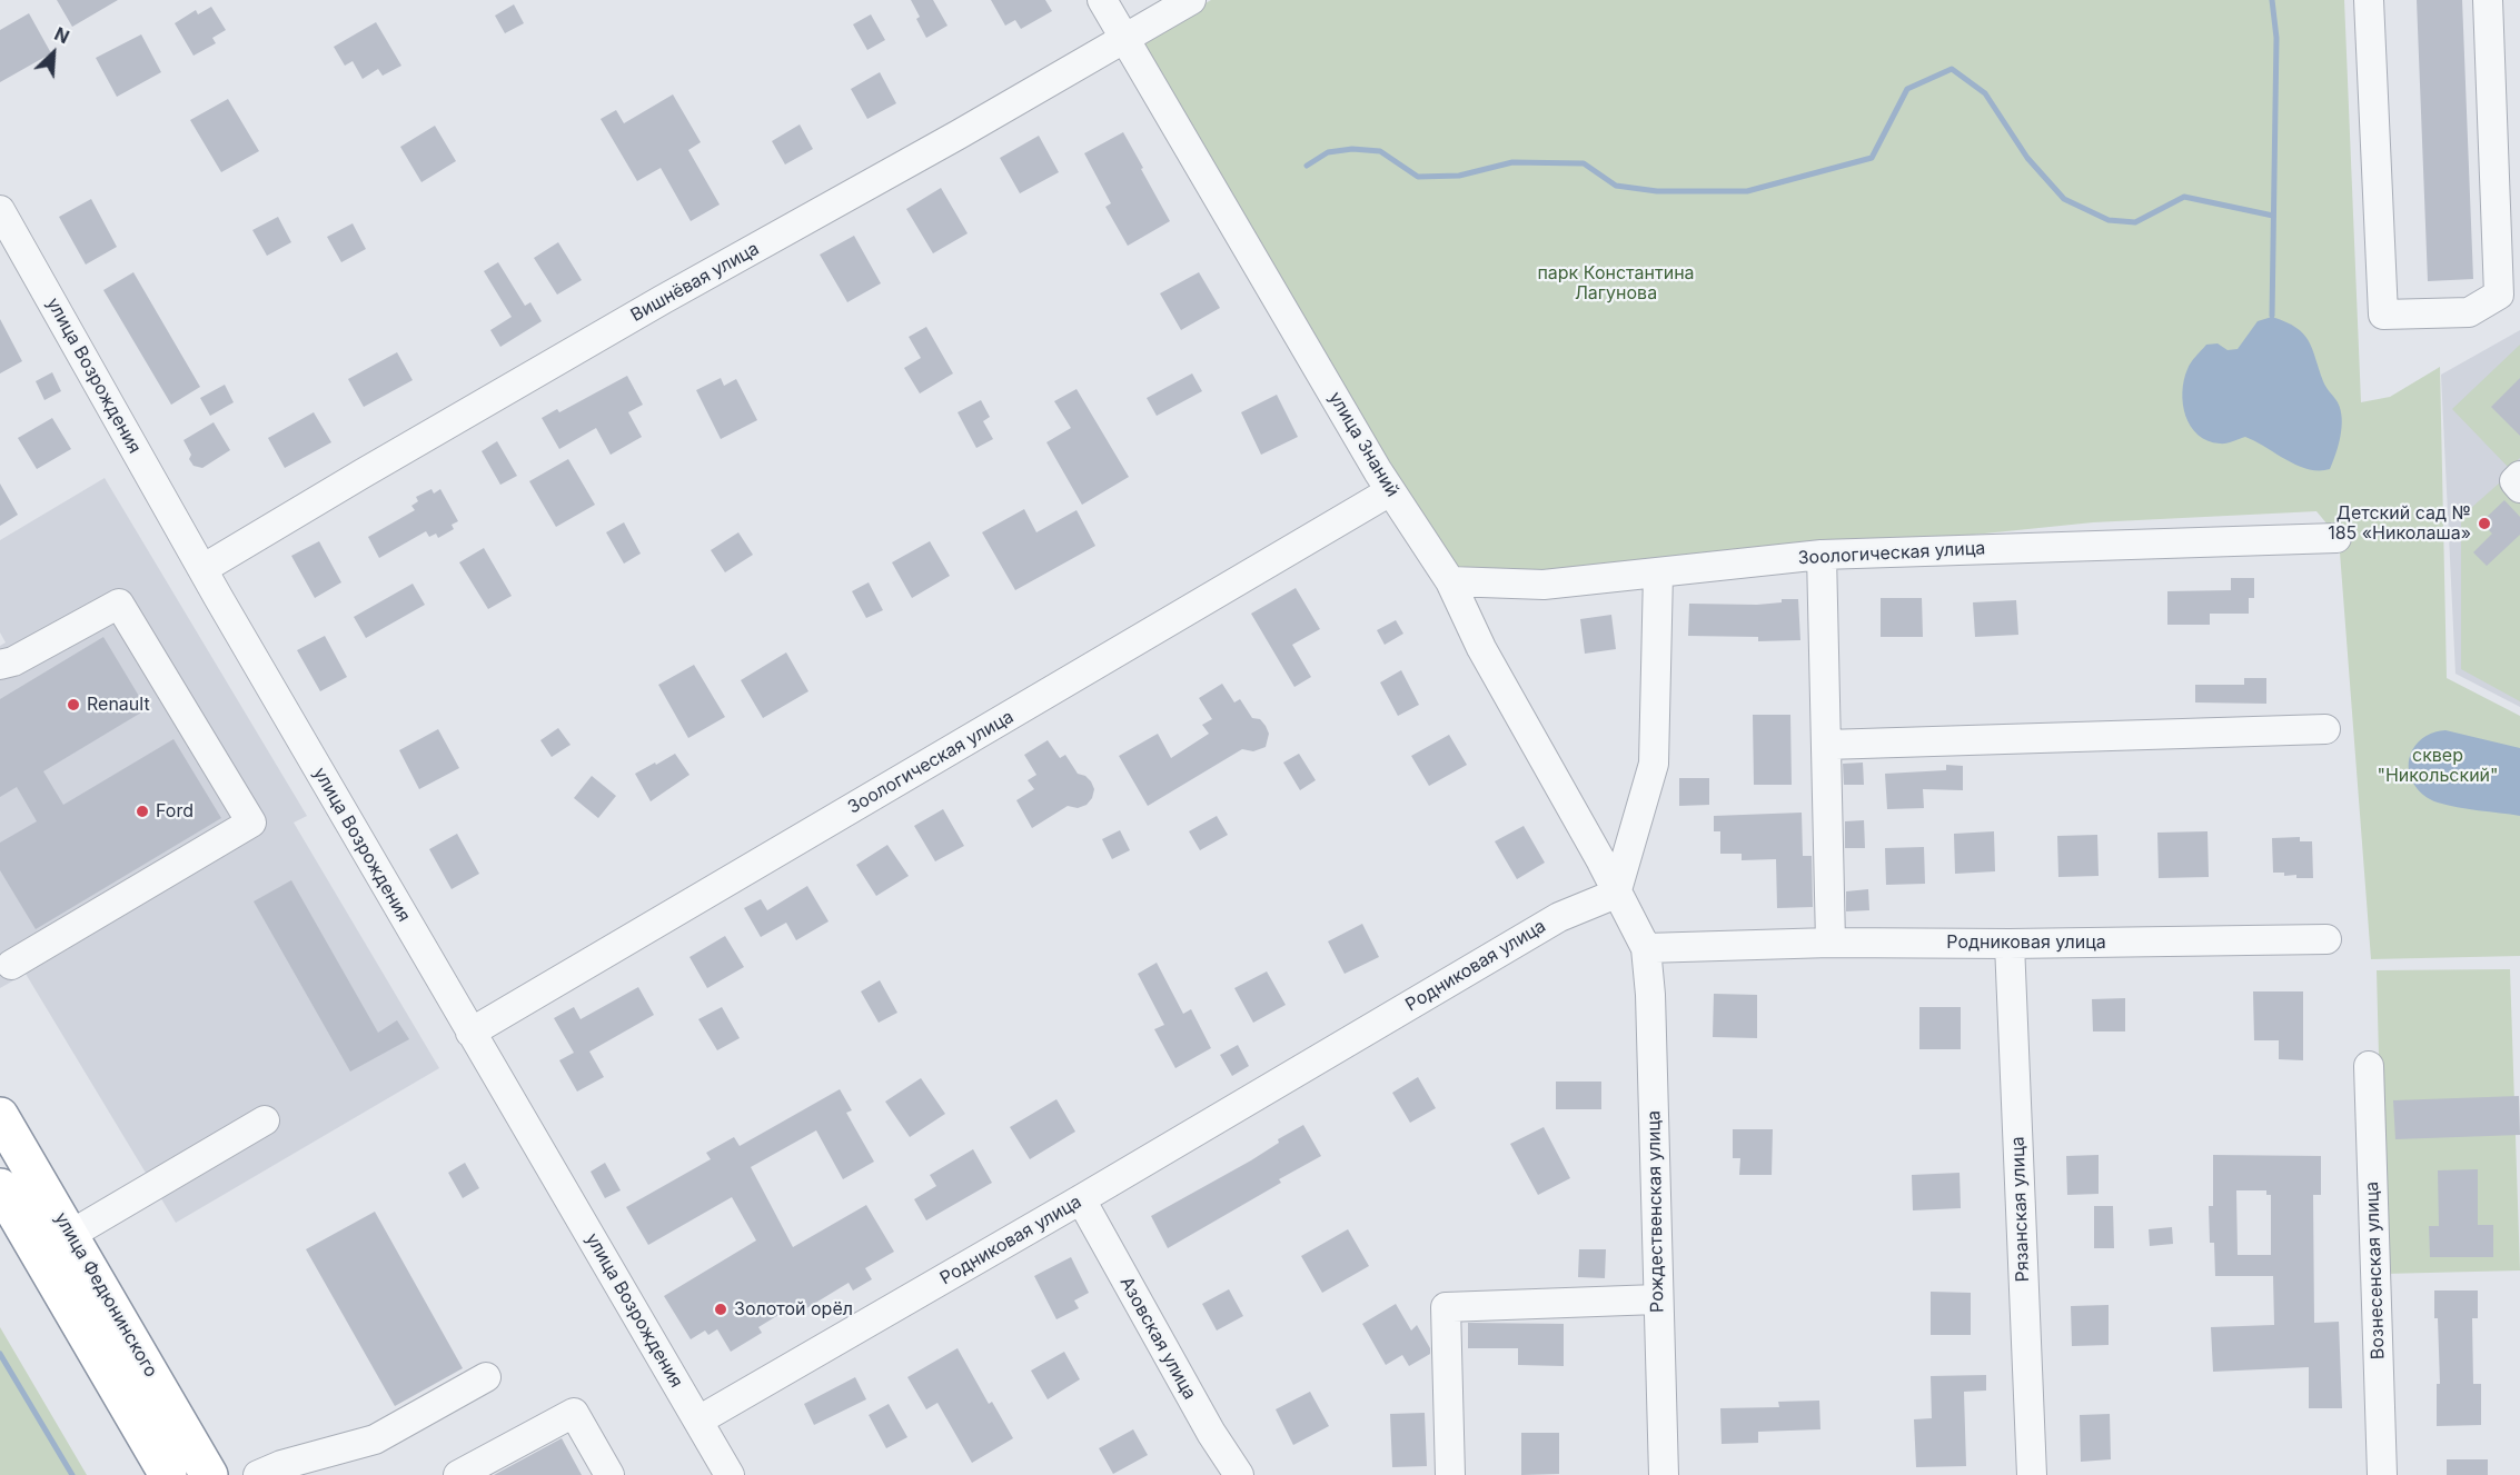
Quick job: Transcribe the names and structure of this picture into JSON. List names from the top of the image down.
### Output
{
  "streets": {
    "highway": ["улица Федюнинского"],
    "street": [
      "Вишнёвая улица",
      "улица Возрождения",
      "улица Знаний",
      "Зоологическая улица",
      "Родниковая улица",
      "Рязанская улица",
      "Рождественская улица",
      "Вознесенская улица",
      "Азовская улица"
    ]
  },
  "crossings": [
    ["Вишнёвая улица", "улица Возрождения"],
    ["Вишнёвая улица", "улица Знаний"],
    ["улица Возрождения", "Зоологическая улица"],
    ["улица Возрождения", "Родниковая улица"],
    ["улица Знаний", "Зоологическая улица"],
    ["улица Знаний", "Родниковая улица"],
    ["Родниковая улица", "Рязанская улица"],
    ["Родниковая улица", "Рождественская улица"],
    ["Родниковая улица", "Азовская улица"]
  ],
  "parks": ["парк Константина Лагунова", "сквер \"Никольский\""],
  "places": [
    "Детский сад № 185 «Николаша»",
    "Renault",
    "Ford",
    "Золотой орёл"
  ],
  "north": "top right"
}
